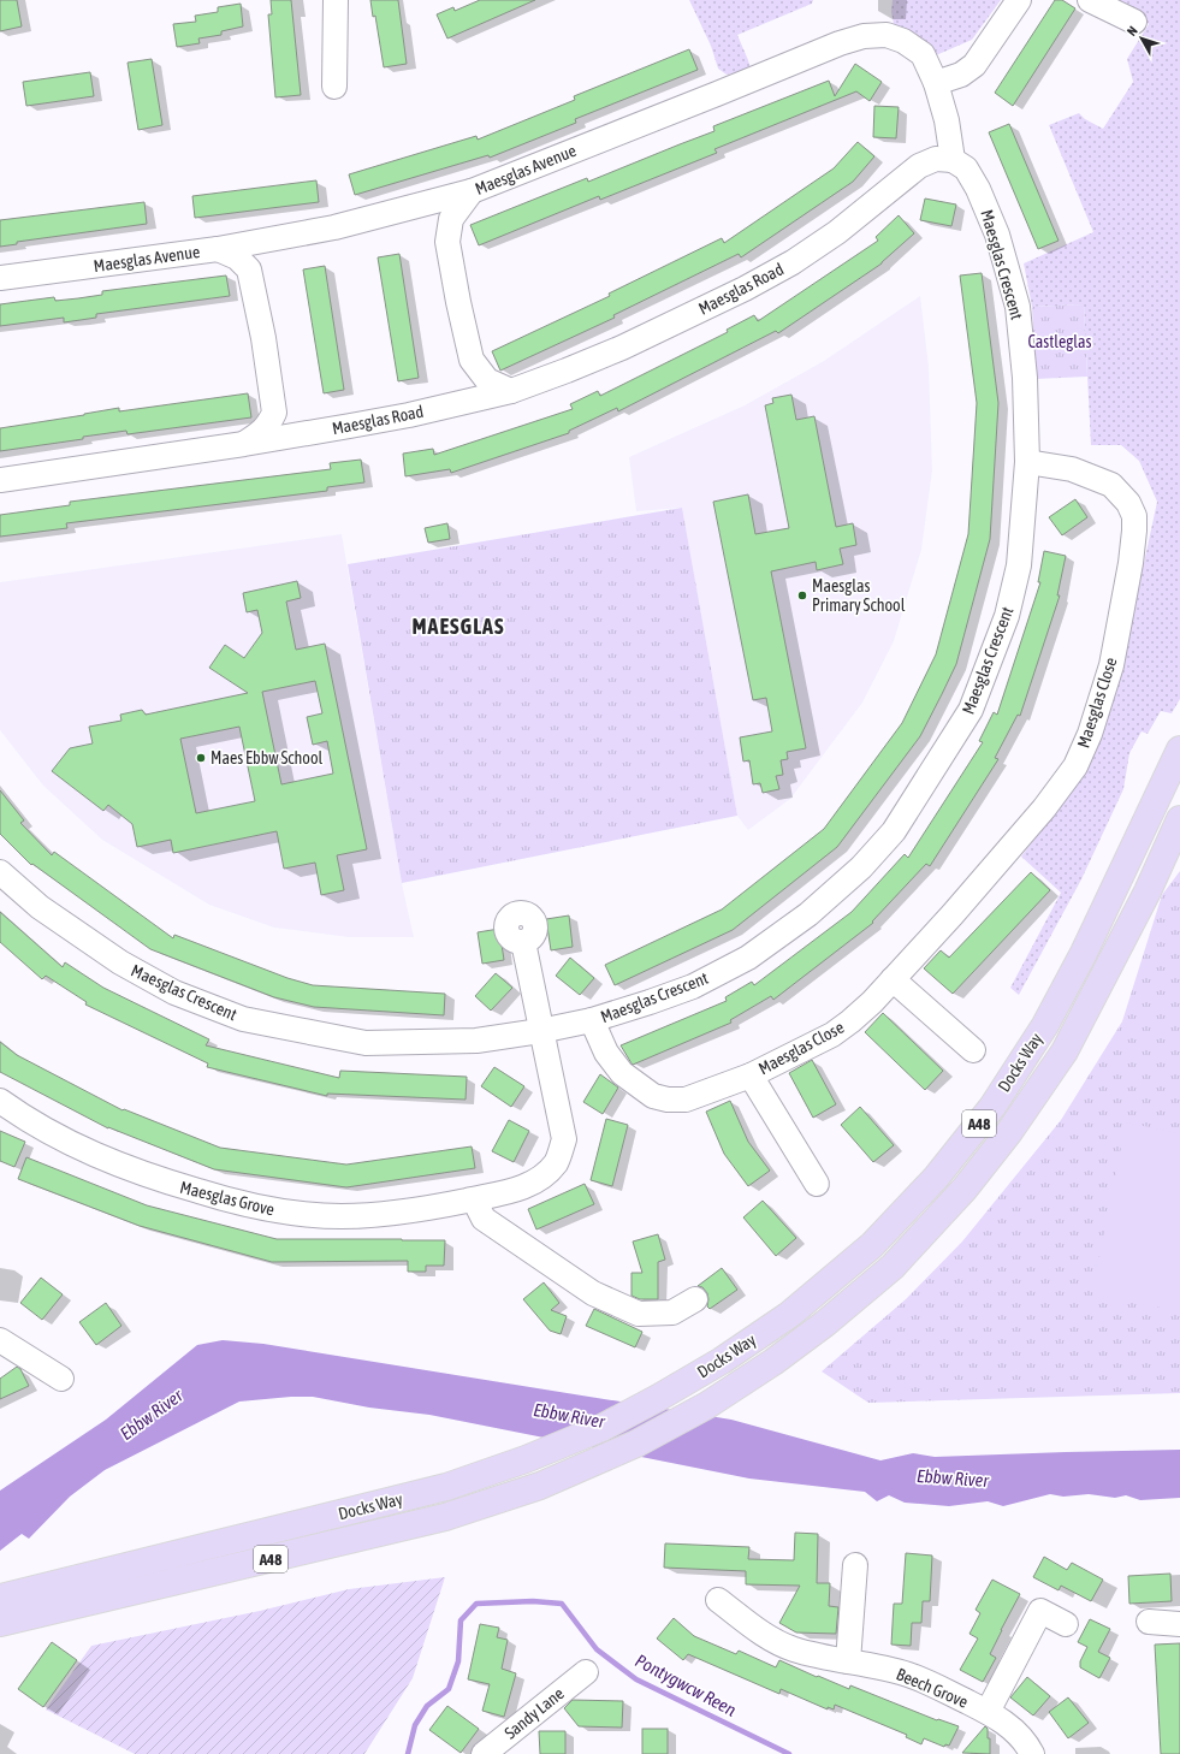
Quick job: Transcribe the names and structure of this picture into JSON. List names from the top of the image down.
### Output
{
  "streets": {
    "main road": ["Docks Way", "A48"],
    "street": [
      "Maesglas Avenue",
      "Maesglas Crescent",
      "Maesglas Road",
      "Maesglas Close",
      "Maesglas Grove",
      "Beech Grove",
      "Sandy Lane"
    ]
  },
  "crossings": [
    ["Maesglas Avenue", "Maesglas Crescent"],
    ["Maesglas Avenue", "Maesglas Road"],
    ["Maesglas Crescent", "Maesglas Road"],
    ["Maesglas Crescent", "Maesglas Close"],
    ["Maesglas Crescent", "Maesglas Grove"]
  ],
  "districts": ["MAESGLAS"],
  "water": ["Ebbw River", "Pontygwcw Reen"],
  "parks": ["Castleglas"],
  "places": ["Maesglas Primary School", "Maes Ebbw School"],
  "north": "top left"
}
